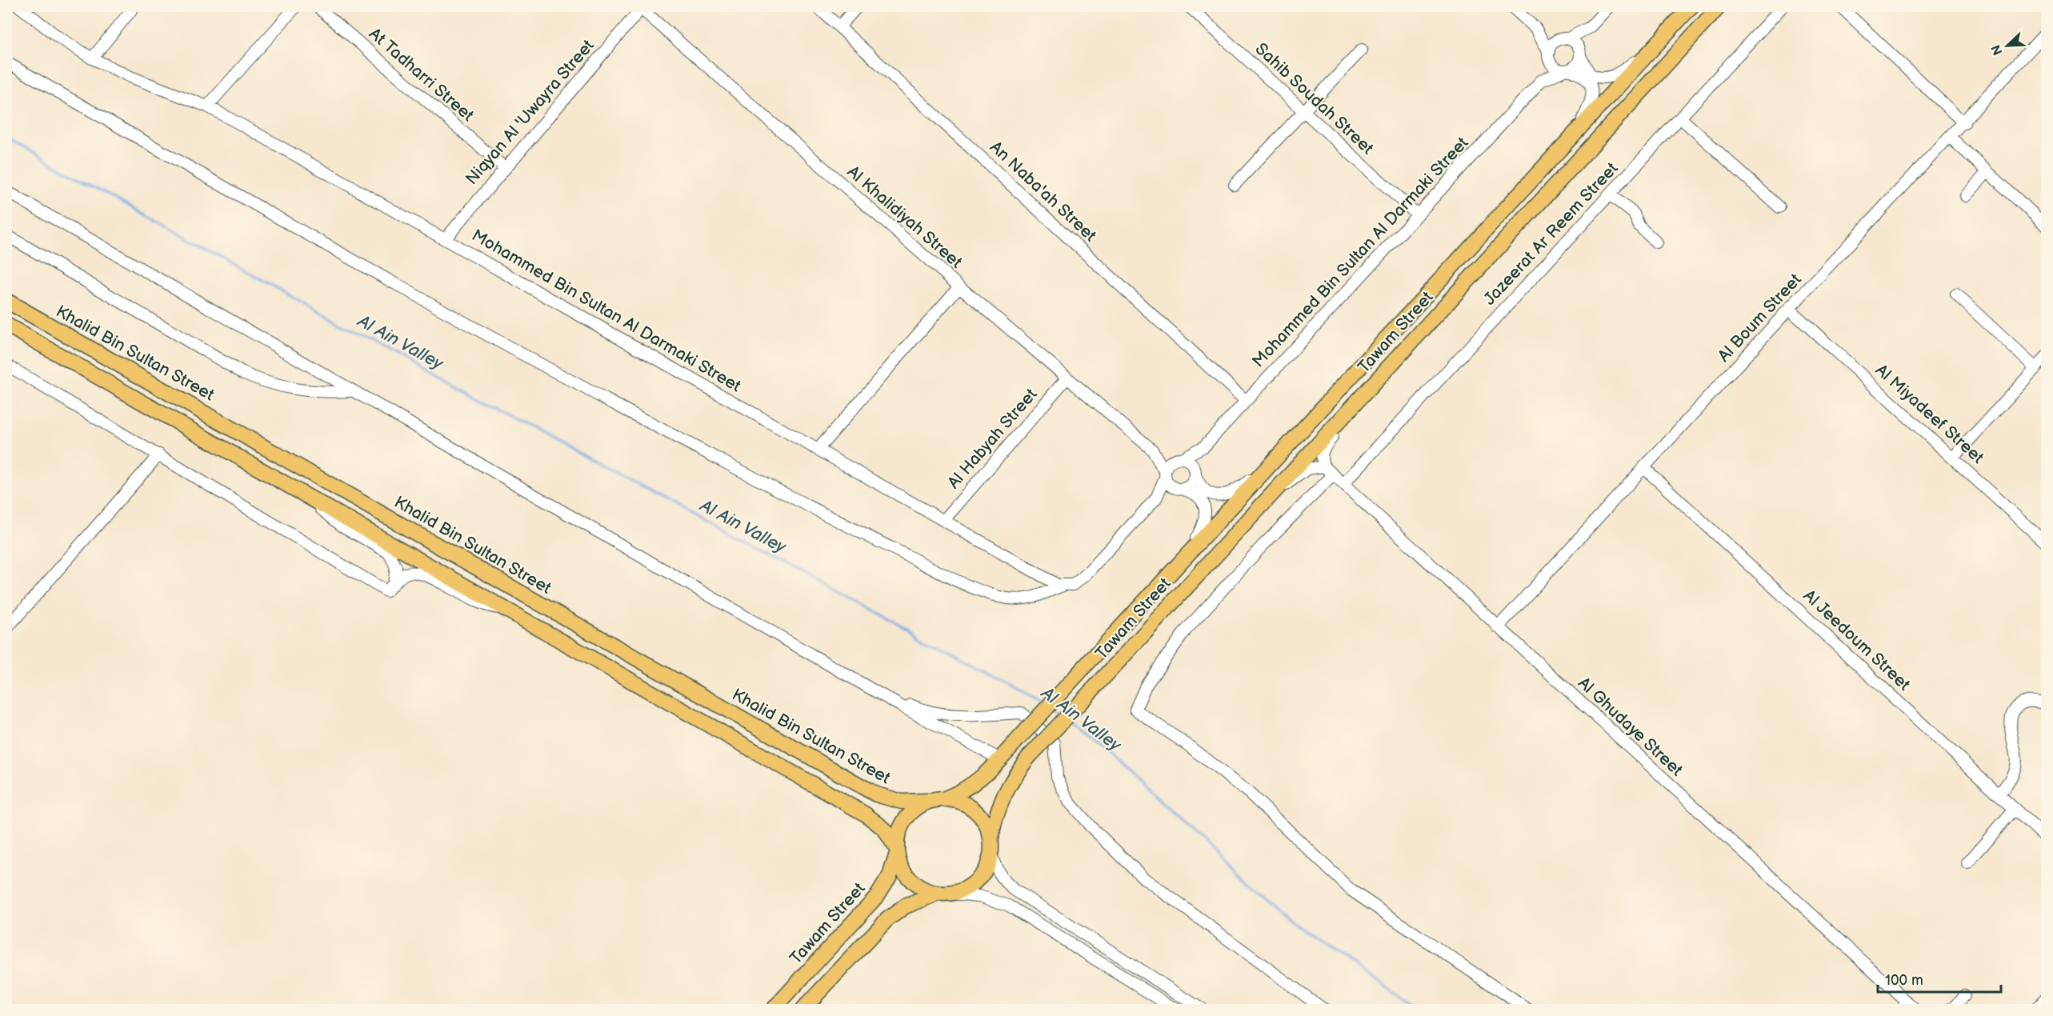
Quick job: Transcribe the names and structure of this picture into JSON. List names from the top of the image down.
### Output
{
  "streets": {
    "main road": ["Tawam Street", "Khalid Bin Sultan Street"],
    "street": [
      "At Tadharri Street",
      "Sahib Soudah Street",
      "Niqyan Al 'Uwayra Street",
      "An Naba'ah Street",
      "Al Khalidiyah Street",
      "Jazeerat Ar Reem Street",
      "Mohammed Bin Sultan Al Darmaki Street",
      "Al Boum Street",
      "Al Miyadeef Street",
      "Al Habyah Street",
      "Al Jeedoum Street",
      "Al Ghudaye Street"
    ]
  },
  "crossings": [
    ["At Tadharri Street", "Niqyan Al 'Uwayra Street"],
    ["Sahib Soudah Street", "Mohammed Bin Sultan Al Darmaki Street"],
    ["Niqyan Al 'Uwayra Street", "Al Khalidiyah Street"],
    ["Niqyan Al 'Uwayra Street", "Mohammed Bin Sultan Al Darmaki Street"],
    ["An Naba'ah Street", "Mohammed Bin Sultan Al Darmaki Street"],
    ["Al Khalidiyah Street", "Mohammed Bin Sultan Al Darmaki Street"],
    ["Al Khalidiyah Street", "Al Habyah Street"],
    ["Jazeerat Ar Reem Street", "Al Ghudaye Street"],
    ["Mohammed Bin Sultan Al Darmaki Street", "Al Habyah Street"],
    ["Al Boum Street", "Al Miyadeef Street"],
    ["Al Boum Street", "Al Jeedoum Street"],
    ["Al Boum Street", "Al Ghudaye Street"],
    ["Tawam Street", "Khalid Bin Sultan Street"]
  ],
  "water": ["Al Ain Valley"],
  "scale_bar": "100 m",
  "north": "bottom left"
}
